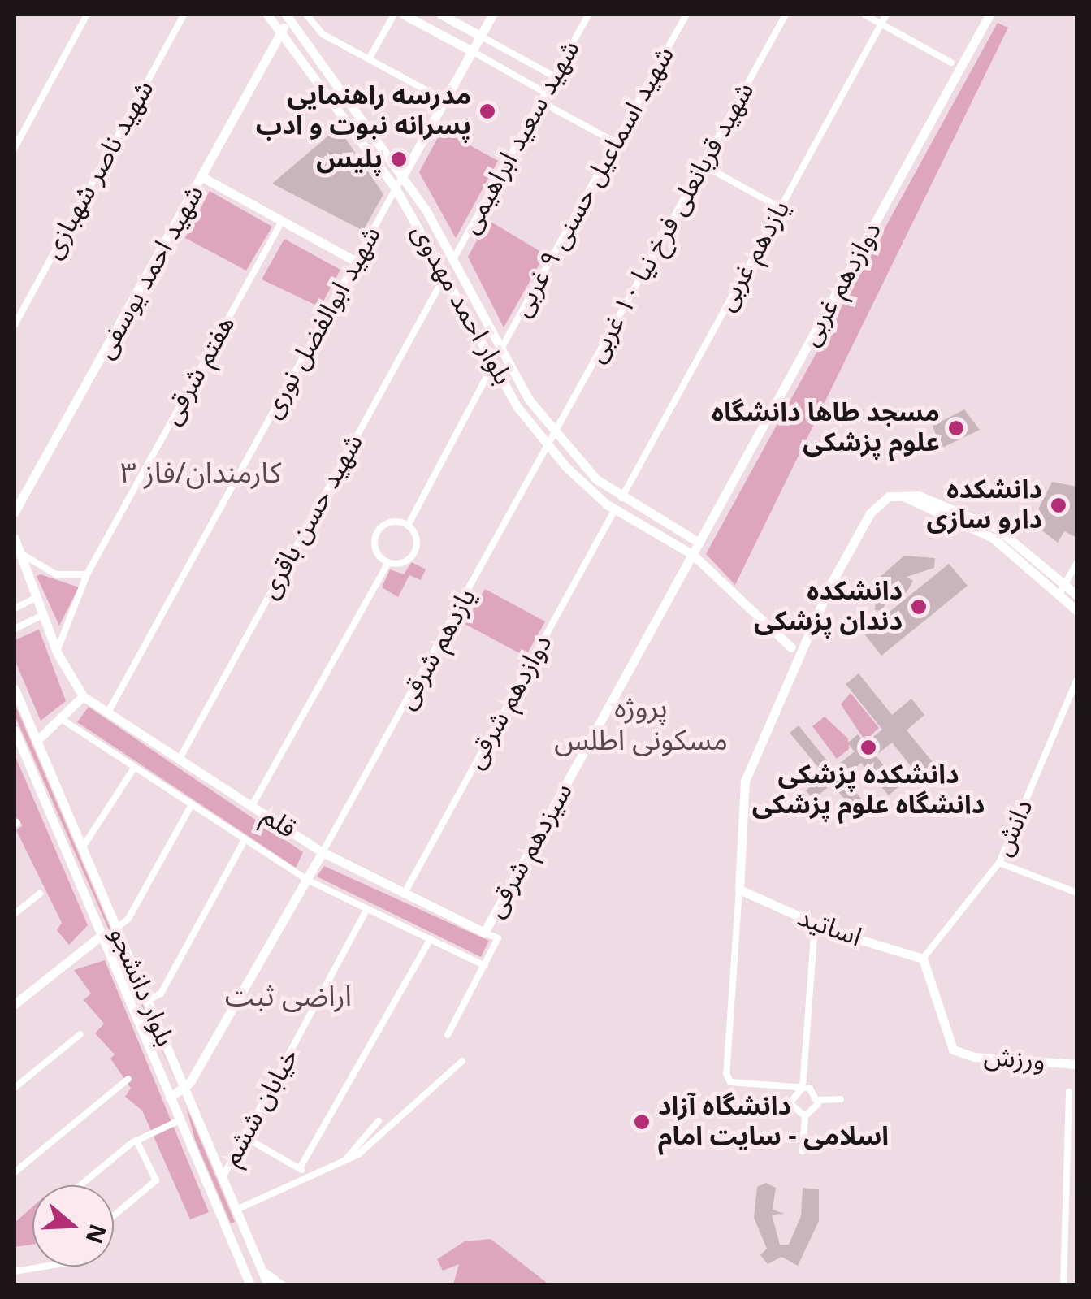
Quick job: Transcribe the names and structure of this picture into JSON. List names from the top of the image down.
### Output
{
  "streets": {
    "street": [
      "شهید سعید ابراهیمی",
      "شهید ناصر شهبازی",
      "شهید اسماعیل حسنی ۹ غربی",
      "شهید قربانعلی فرخ نیا ۱۰ غربی",
      "یازدهم غربی",
      "شهید احمد یوسفی",
      "دوازدهم غربی",
      "بلوار احمد مهدوی",
      "شهید ابوالفضل نوری",
      "هفتم شرقی",
      "شهید حسن باقری",
      "یازدهم شرقی",
      "دوازدهم شرقی",
      "قلم",
      "دانش",
      "سیزدهم شرقی",
      "اساتید",
      "بلوار دانشجو",
      "ورزش",
      "خیابان ششم"
    ]
  },
  "crossings": [
    ["شهید سعید ابراهیمی", "بلوار احمد مهدوی"],
    ["شهید اسماعیل حسنی ۹ غربی", "بلوار احمد مهدوی"],
    ["شهید قربانعلی فرخ نیا ۱۰ غربی", "بلوار احمد مهدوی"],
    ["شهید قربانعلی فرخ نیا ۱۰ غربی", "یازدهم شرقی"],
    ["یازدهم غربی", "بلوار احمد مهدوی"],
    ["شهید احمد یوسفی", "بلوار احمد مهدوی"],
    ["دوازدهم غربی", "بلوار احمد مهدوی"],
    ["دوازدهم غربی", "سیزدهم شرقی"],
    ["بلوار احمد مهدوی", "شهید ابوالفضل نوری"],
    ["بلوار احمد مهدوی", "شهید حسن باقری"],
    ["بلوار احمد مهدوی", "یازدهم شرقی"],
    ["بلوار احمد مهدوی", "دوازدهم شرقی"],
    ["بلوار احمد مهدوی", "سیزدهم شرقی"],
    ["شهید ابوالفضل نوری", "قلم"],
    ["شهید حسن باقری", "قلم"],
    ["یازدهم شرقی", "قلم"],
    ["دوازدهم شرقی", "قلم"],
    ["قلم", "سیزدهم شرقی"],
    ["دانش", "اساتید"],
    ["دانش", "ورزش"],
    ["اساتید", "ورزش"],
    ["بلوار دانشجو", "خیابان ششم"]
  ],
  "districts": ["کارمندان/فاز ۳", "پروژه مسکونی اطلس", "اراضی ثبت"],
  "places": [
    "مدرسه راهنمایی پسرانه نبوت و ادب",
    "پلیس",
    "مسجد طاها دانشگاه علوم پزشکی",
    "دانشکده دارو سازی",
    "دانشکده دندان پزشکی",
    "دانشکده پزشکی دانشگاه علوم پزشکی",
    "دانشگاه آزاد اسلامی - سایت امام"
  ],
  "north": "right"
}
